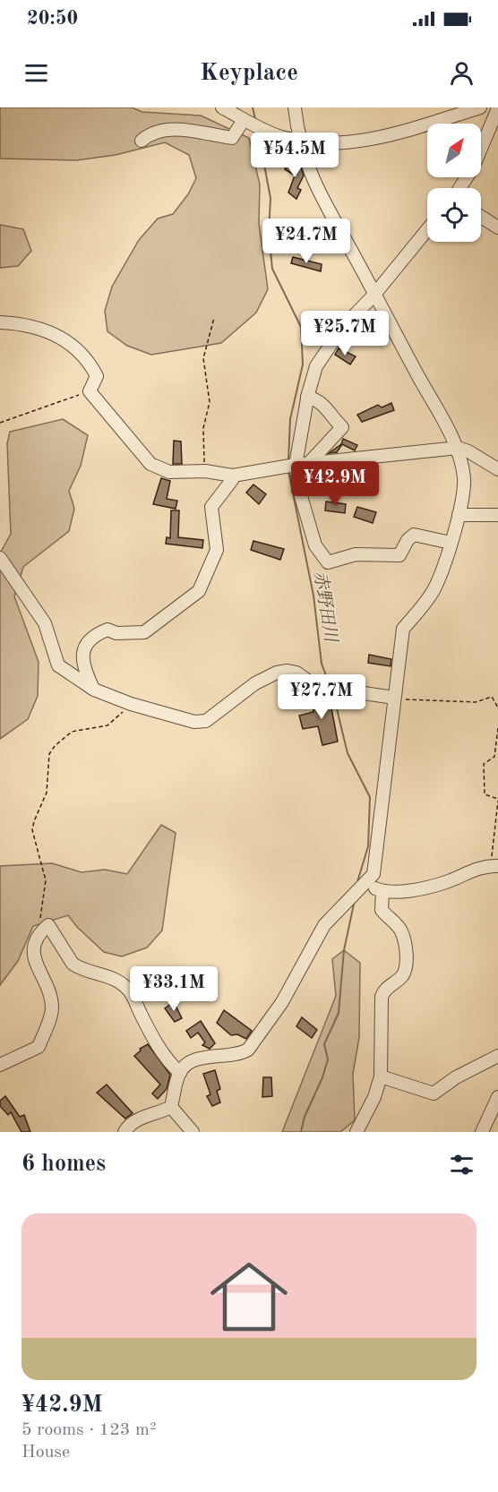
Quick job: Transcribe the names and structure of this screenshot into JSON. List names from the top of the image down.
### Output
{
  "water": ["赤野田川"],
  "north": "top right",
  "page": {
    "status": "20:50",
    "header": "Keyplace",
    "price": [
      "¥54.5M",
      "¥24.7M",
      "¥25.7M",
      "¥42.9M",
      "¥27.7M",
      "¥33.1M"
    ],
    "heading": "6 homes",
    "list": [
      {
        "name": "¥42.9M",
        "note": "5 rooms · 123 m² · House"
      }
    ]
  }
}
